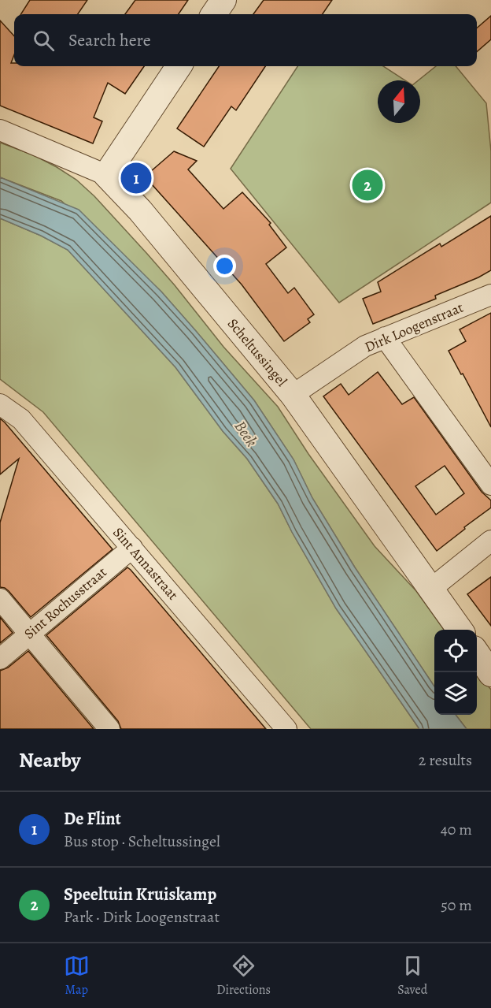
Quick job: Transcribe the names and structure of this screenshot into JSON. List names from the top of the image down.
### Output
{
  "streets": {
    "street": [
      "Dirk Loogenstraat",
      "Scheltussingel",
      "Sint Annastraat",
      "Sint Rochusstraat"
    ]
  },
  "crossings": [
    ["Dirk Loogenstraat", "Scheltussingel"],
    ["Sint Annastraat", "Sint Rochusstraat"]
  ],
  "water": ["Beek"],
  "north": "top",
  "page": {
    "search": "Search here",
    "pins": ["1", "2"],
    "heading": ["Nearby", "2 results"],
    "list": [
      {
        "mark": "1",
        "name": "De Flint",
        "note": "Bus stop · Scheltussingel",
        "value": "40 m"
      },
      {
        "mark": "2",
        "name": "Speeltuin Kruiskamp",
        "note": "Park · Dirk Loogenstraat",
        "value": "50 m"
      }
    ],
    "nav": ["Map", "Directions", "Saved"]
  }
}
